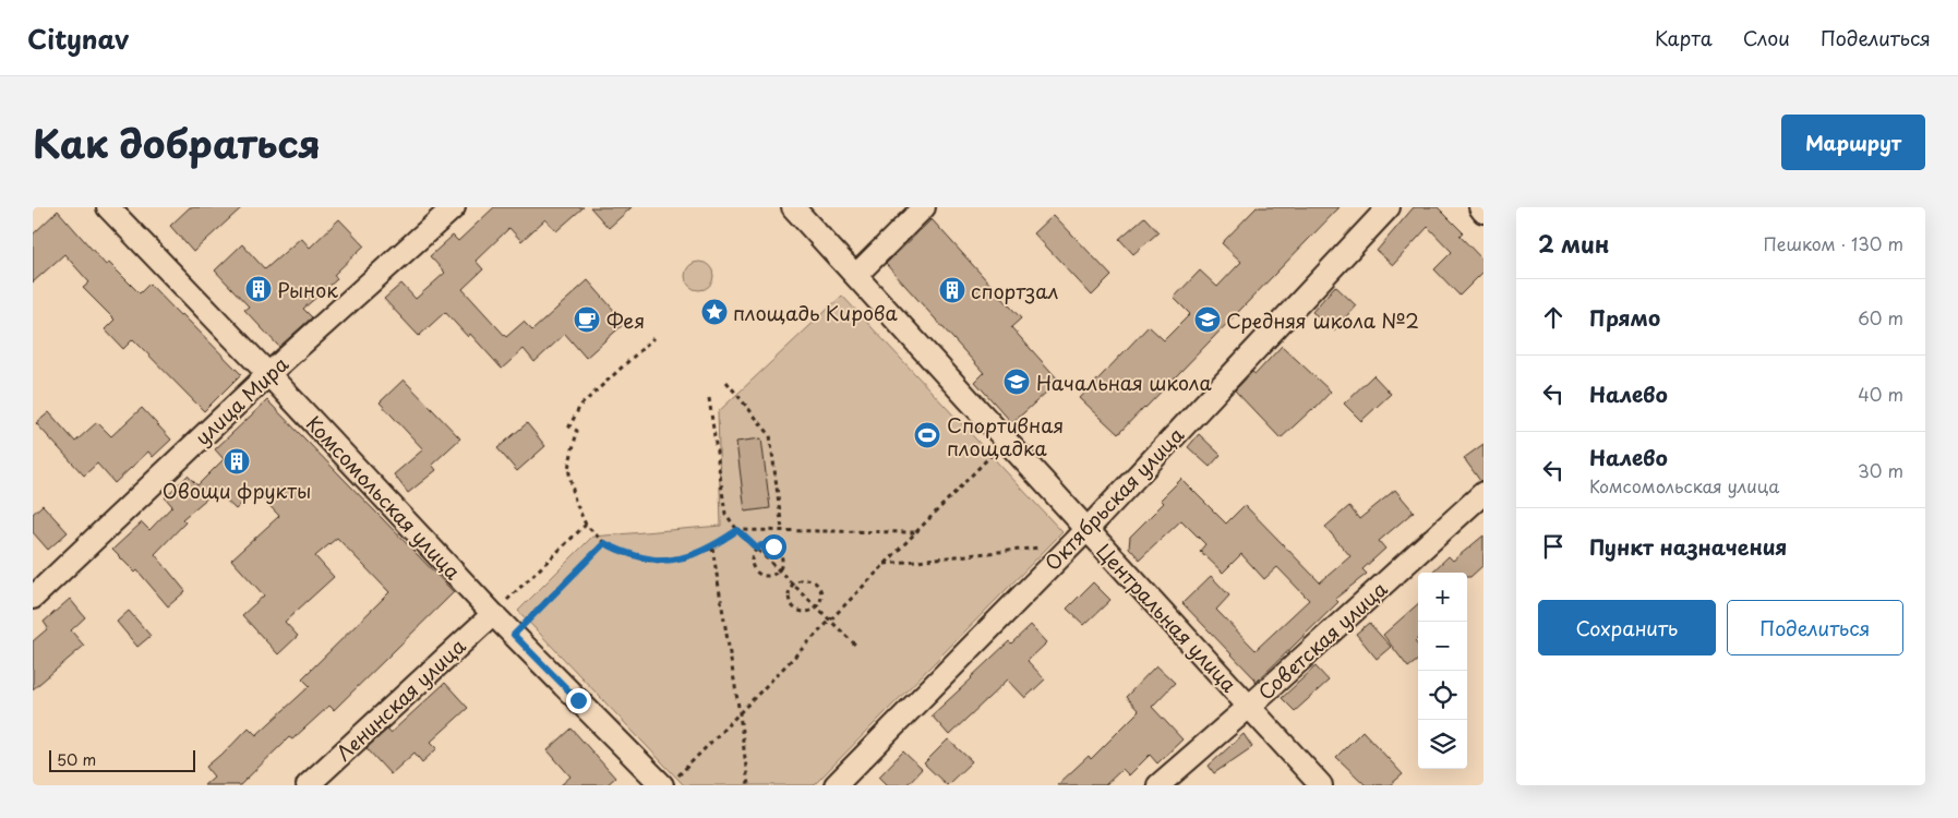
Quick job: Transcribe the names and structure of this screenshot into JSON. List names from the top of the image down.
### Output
{
  "streets": {
    "street": [
      "улица Мира",
      "Комсомольская улица",
      "Октябрьская улица",
      "Центральная улица",
      "Советская улица",
      "Ленинская улица"
    ]
  },
  "crossings": [
    ["улица Мира", "Комсомольская улица"],
    ["Комсомольская улица", "Ленинская улица"],
    ["Октябрьская улица", "Центральная улица"],
    ["Центральная улица", "Советская улица"]
  ],
  "places": {
    "building": ["Рынок", "спортзал", "Овощи фрукты"],
    "place": ["площадь Кирова"],
    "cafe": ["Фея"],
    "school or university": ["Средняя школа №2", "Начальная школа"],
    "sports": ["Cпортивная площадка"]
  },
  "scale_bar": "50 m",
  "page": {
    "header": "Citynav",
    "nav": ["Карта", "Слои", "Поделиться"],
    "title": "Как добраться",
    "buttons": [
      "Маршрут",
      ["Сохранить", "Поделиться"]
    ],
    "heading": ["2 мин", "Пешком · 130 m"],
    "list": [
      ["Прямо", "60 m"],
      ["Налево", "40 m"],
      ["Налево", "Комсомольская улица", "30 m"],
      "Пункт назначения"
    ],
    "map_buttons": ["+", "−"],
    "scale": "50 m"
  }
}
